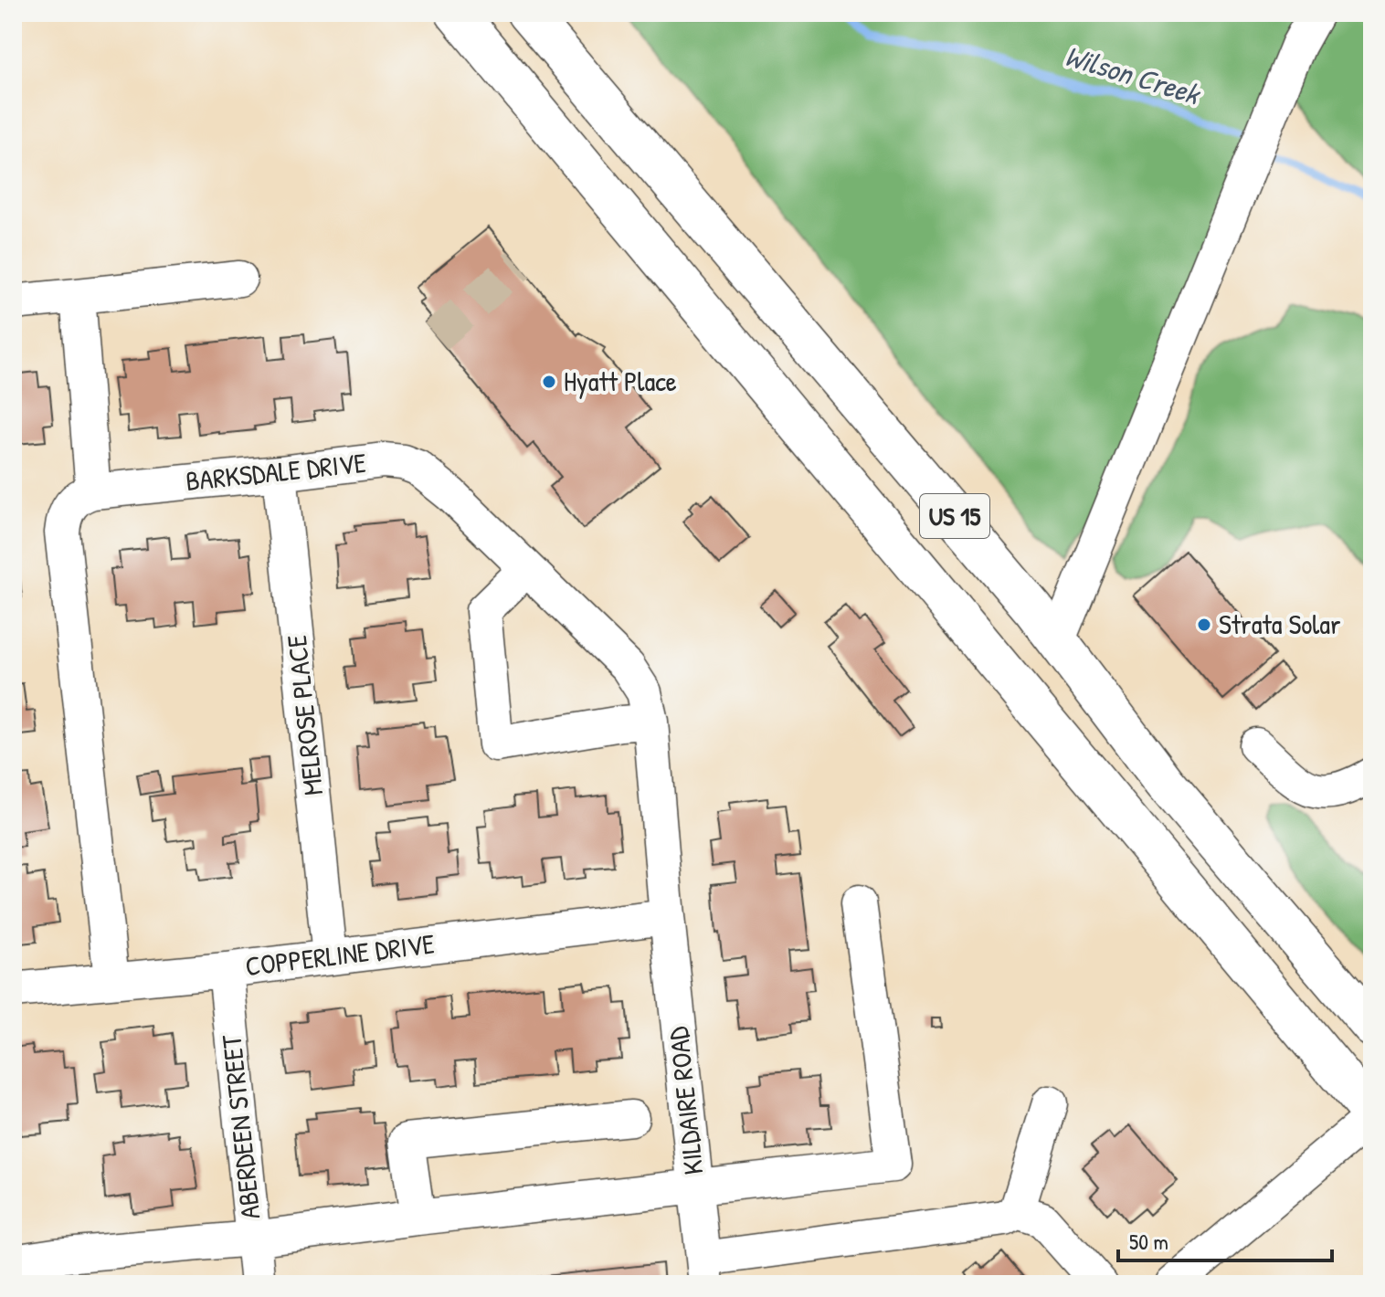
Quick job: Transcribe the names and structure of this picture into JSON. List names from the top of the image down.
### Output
{
  "streets": {
    "highway": ["US 15"],
    "street": [
      "BARKSDALE DRIVE",
      "MELROSE PLACE",
      "COPPERLINE DRIVE",
      "KILDAIRE ROAD",
      "ABERDEEN STREET"
    ]
  },
  "crossings": [
    ["BARKSDALE DRIVE", "MELROSE PLACE"],
    ["BARKSDALE DRIVE", "COPPERLINE DRIVE"],
    ["BARKSDALE DRIVE", "KILDAIRE ROAD"],
    ["MELROSE PLACE", "COPPERLINE DRIVE"],
    ["COPPERLINE DRIVE", "KILDAIRE ROAD"],
    ["COPPERLINE DRIVE", "ABERDEEN STREET"]
  ],
  "water": ["Wilson Creek"],
  "places": ["Hyatt Place", "Strata Solar"],
  "scale_bar": "50 m"
}
